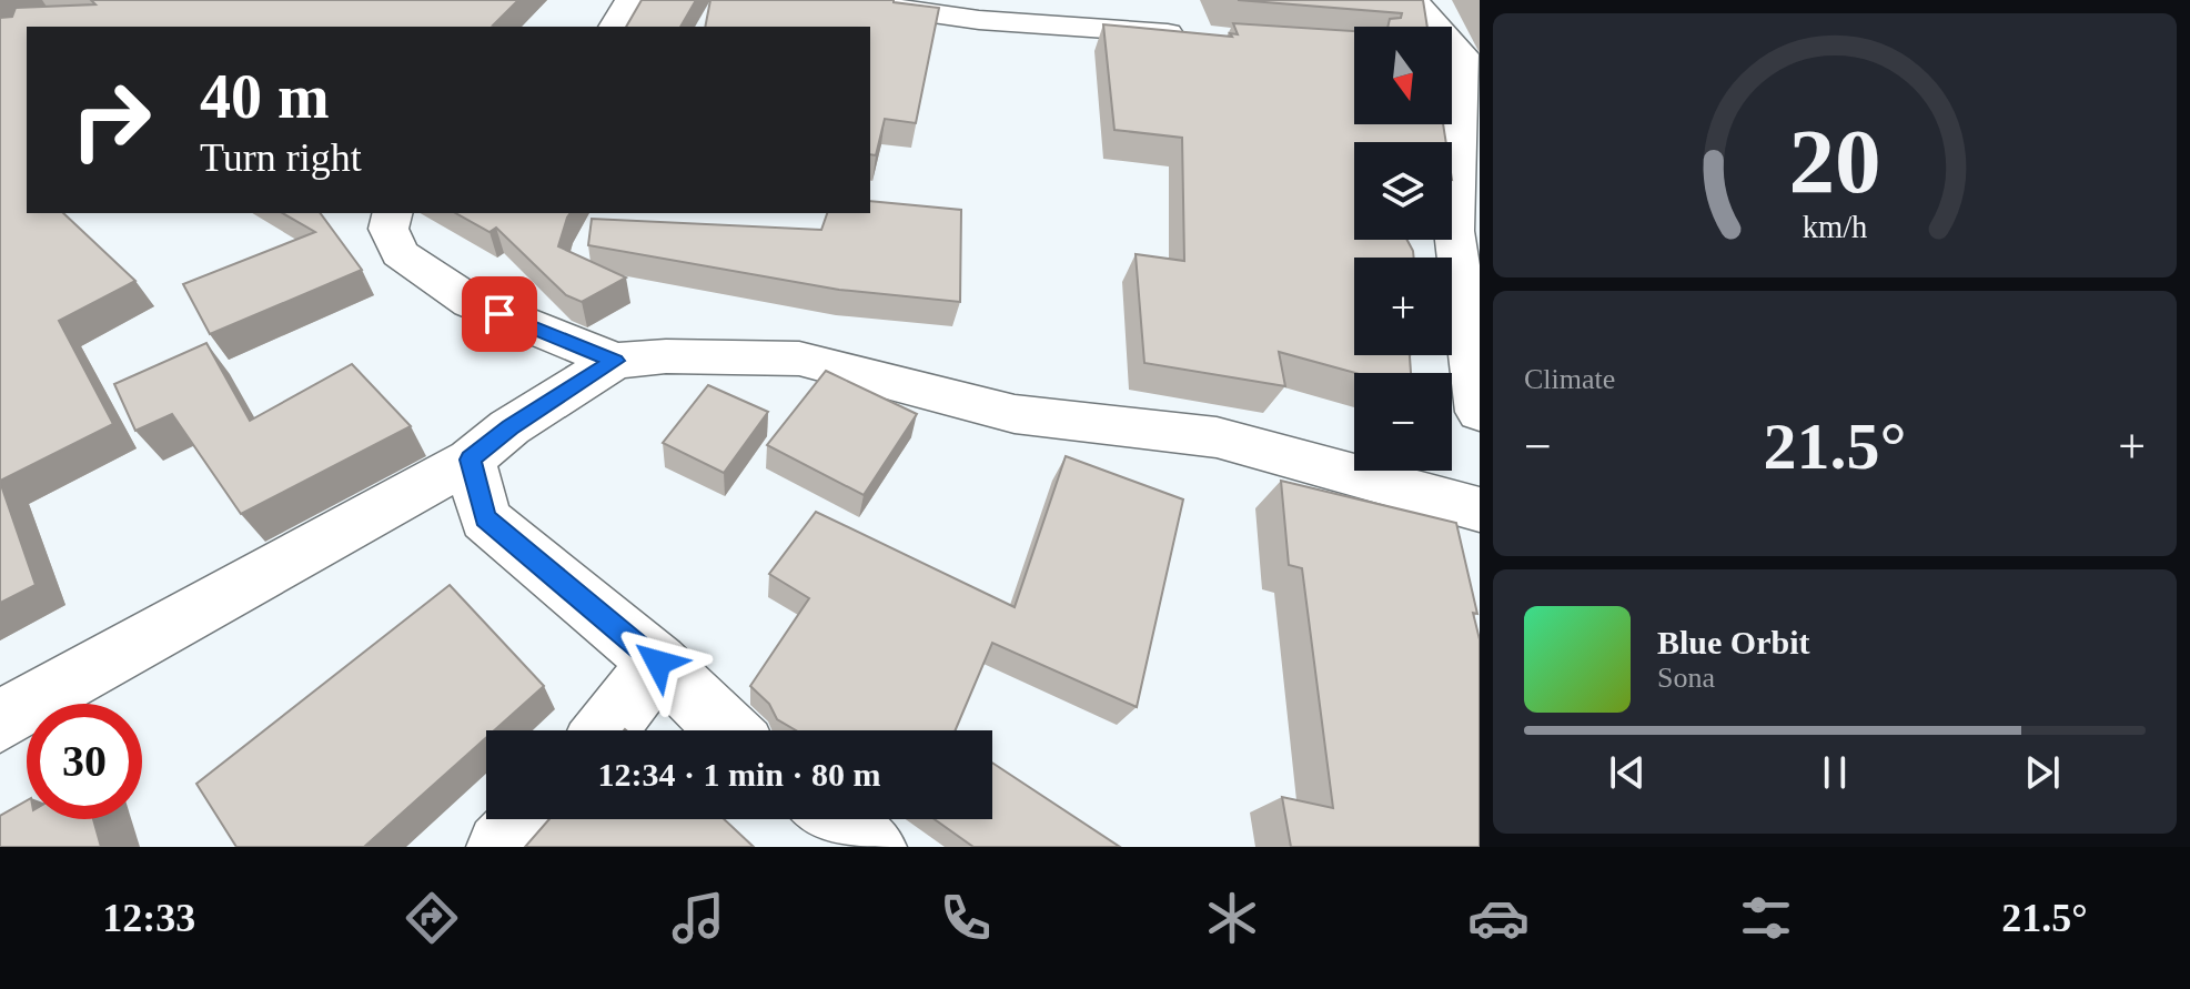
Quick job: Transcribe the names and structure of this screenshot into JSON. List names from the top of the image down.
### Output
{
  "north": "bottom",
  "page": {
    "map_buttons": ["+", "−"],
    "turn": ["40 m", "Turn right"],
    "tile": "Climate",
    "heat": ["−", "21.5°", "+"],
    "song": ["Blue Orbit", "Sona"],
    "limit": "30",
    "trip": "12:34 · 1 min · 80 m",
    "tabs": ["12:33", "21.5°"],
    "gauge": ["20", "km/h"]
  }
}
